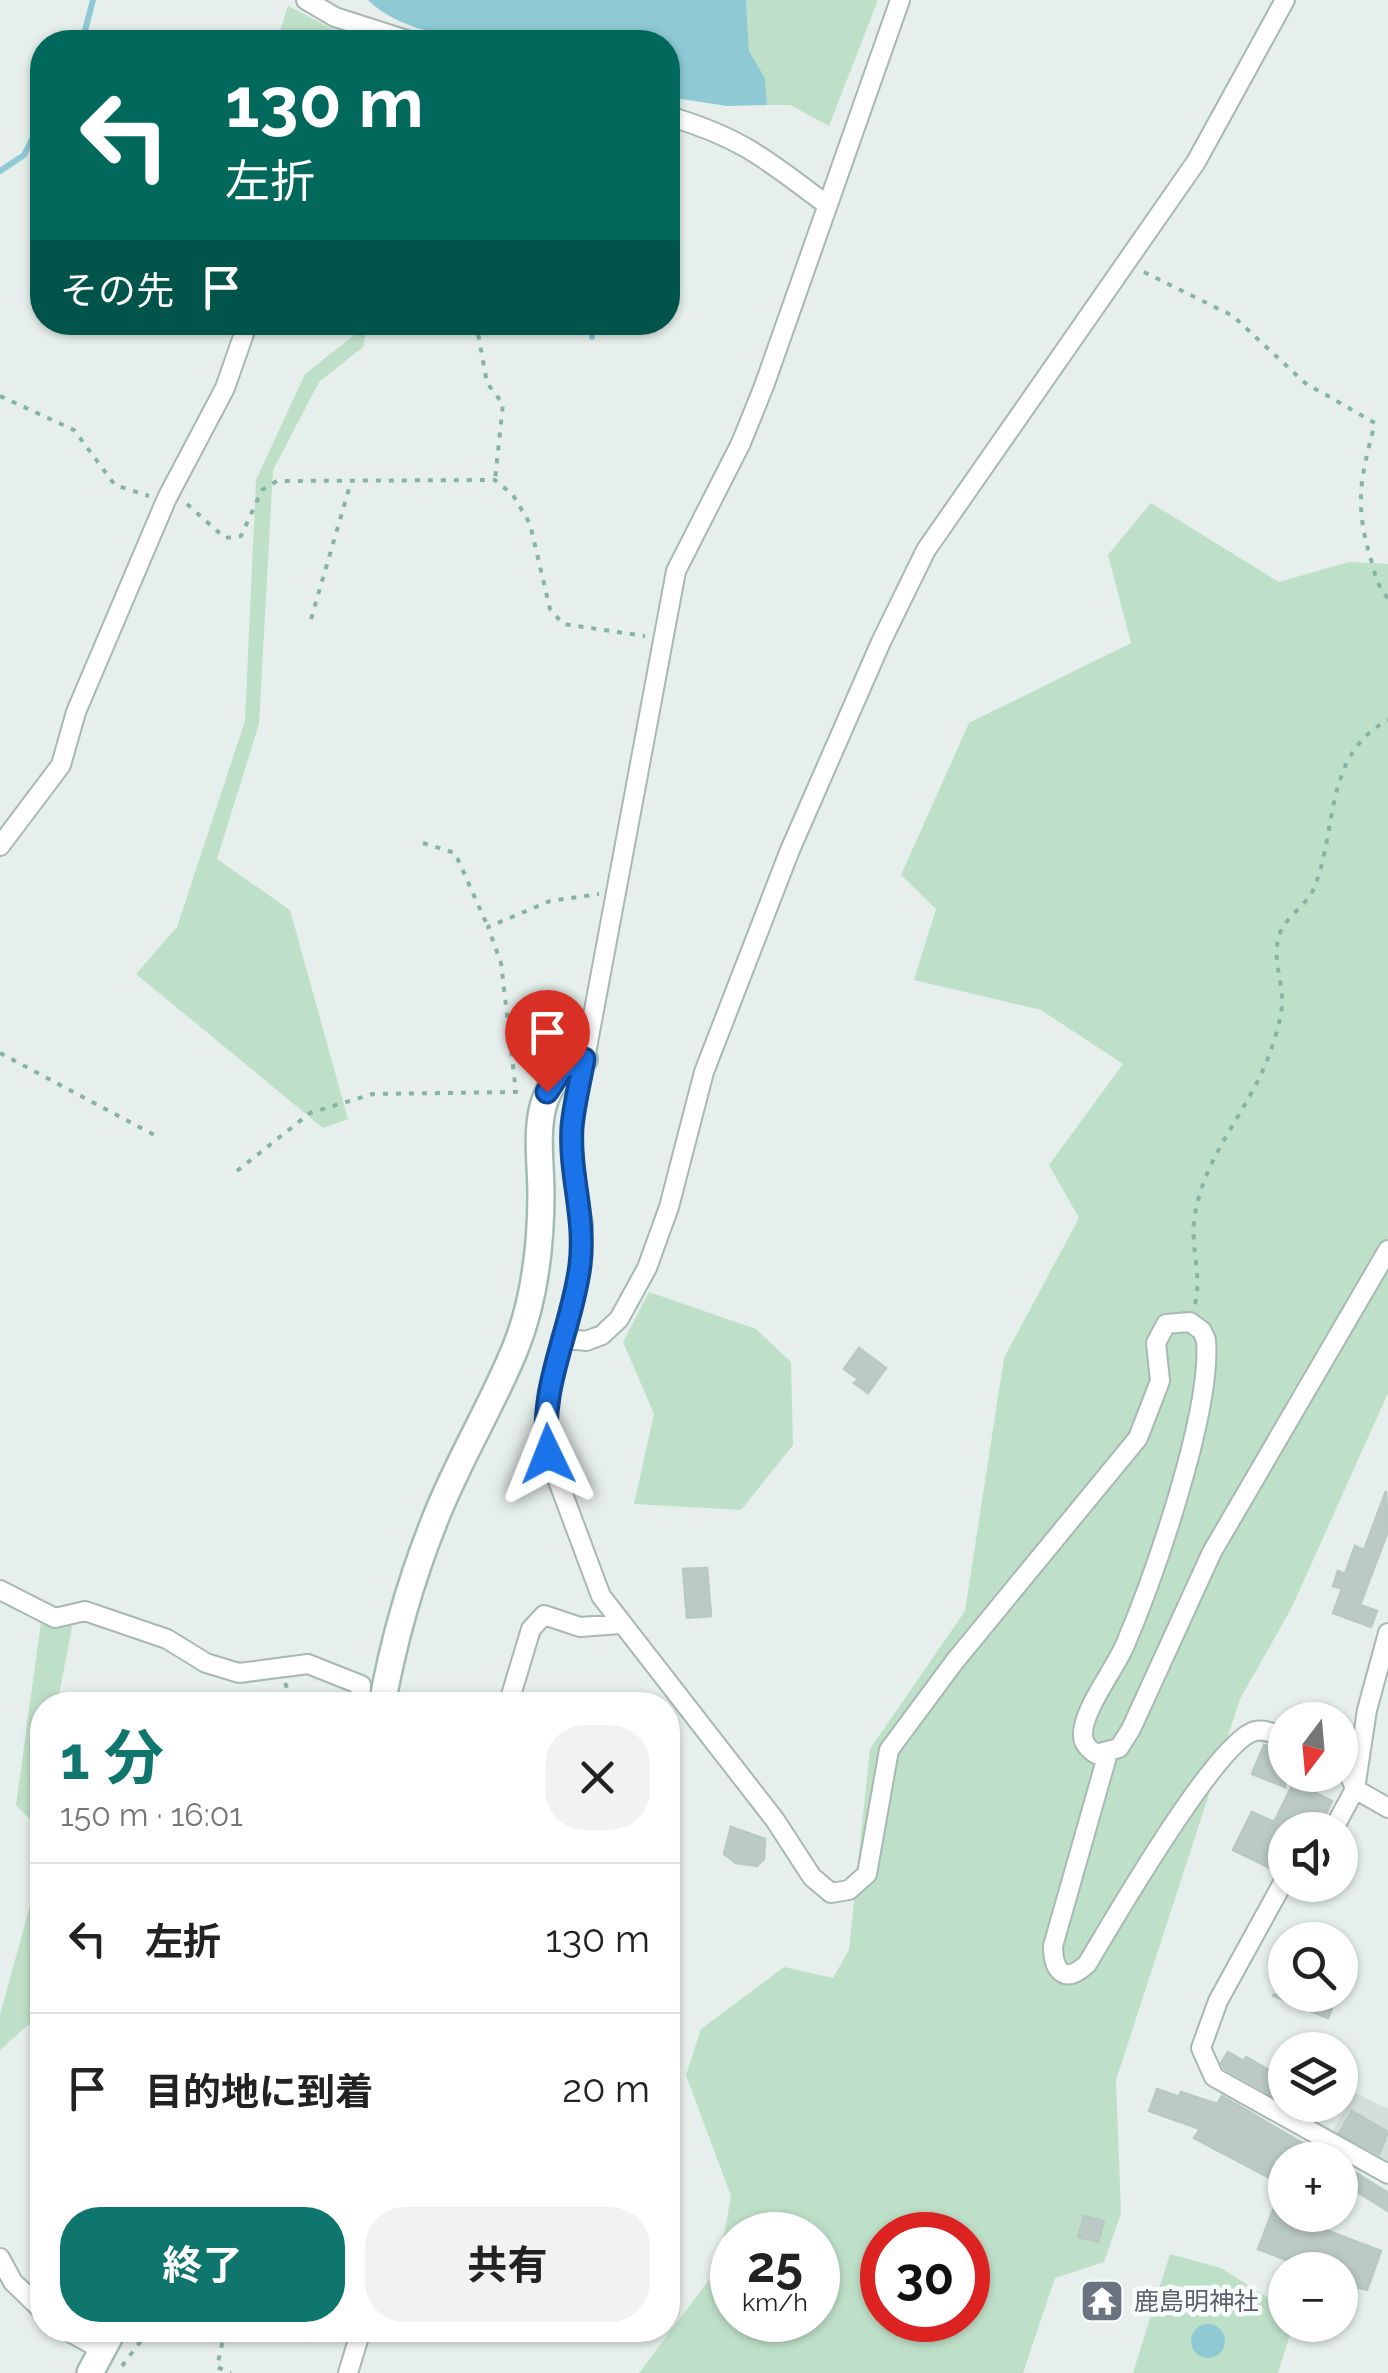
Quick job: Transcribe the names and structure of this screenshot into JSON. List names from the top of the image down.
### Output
{
  "places": {
    "temple": ["鹿島明神社"]
  },
  "north": "bottom",
  "page": {
    "turn": ["130 m", "左折"],
    "then": "その先",
    "heading": ["1 分", "150 m · 16:01"],
    "map_buttons": ["+", "−"],
    "list": [
      {
        "name": "左折",
        "value": "130 m"
      },
      {
        "name": "目的地に到着",
        "value": "20 m"
      }
    ],
    "buttons": ["終了", "共有"],
    "speed": "25 km/h",
    "limit": "30"
  }
}
